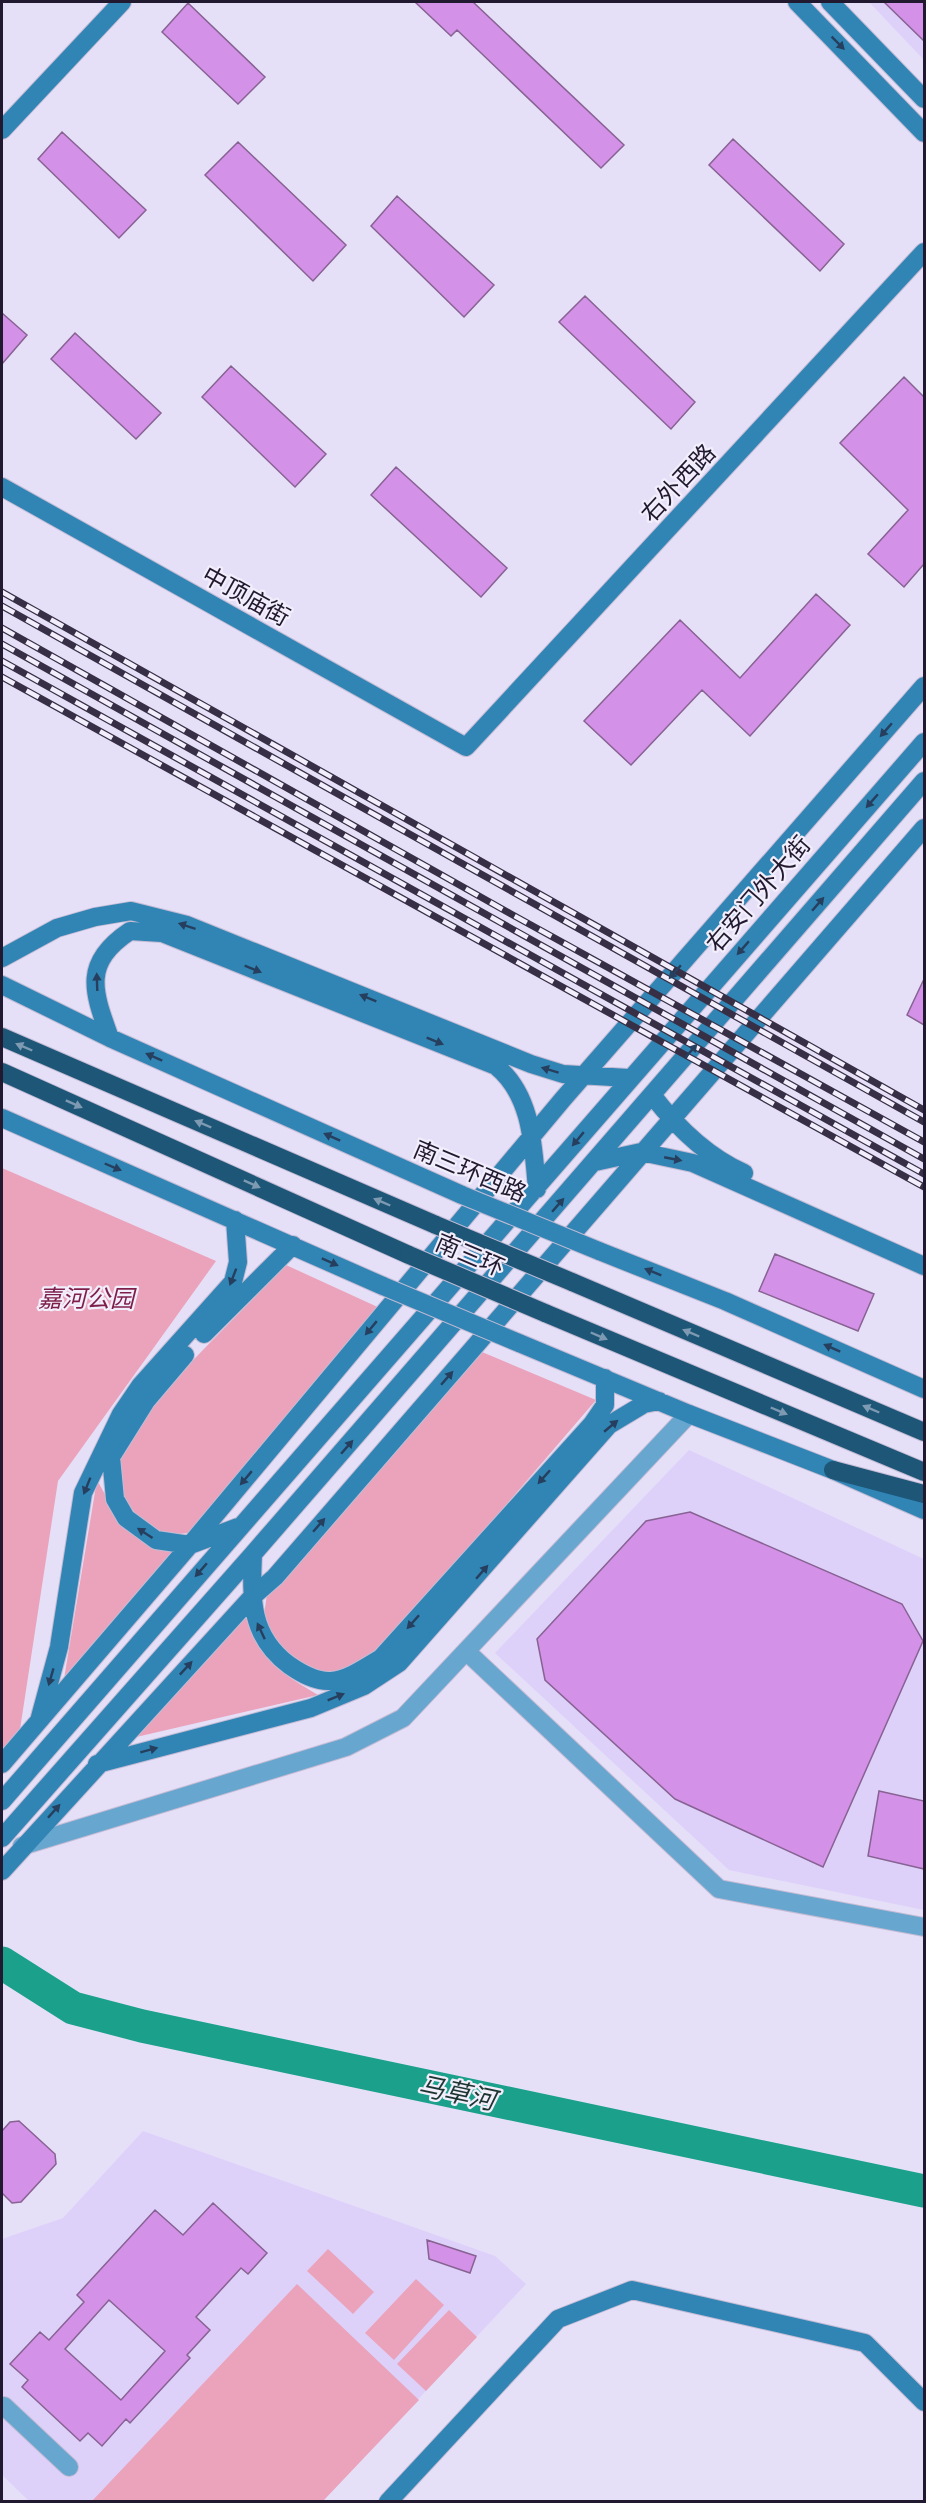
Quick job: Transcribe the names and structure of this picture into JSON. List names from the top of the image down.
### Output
{
  "streets": {
    "highway": ["南三环"],
    "main road": [
      "右外西路",
      "中顶庙街",
      "右安门外大街",
      "南三环西路"
    ]
  },
  "crossings": [
    ["右外西路", "中顶庙街"]
  ],
  "water": ["马草河"],
  "parks": ["嘉河公园"]
}
